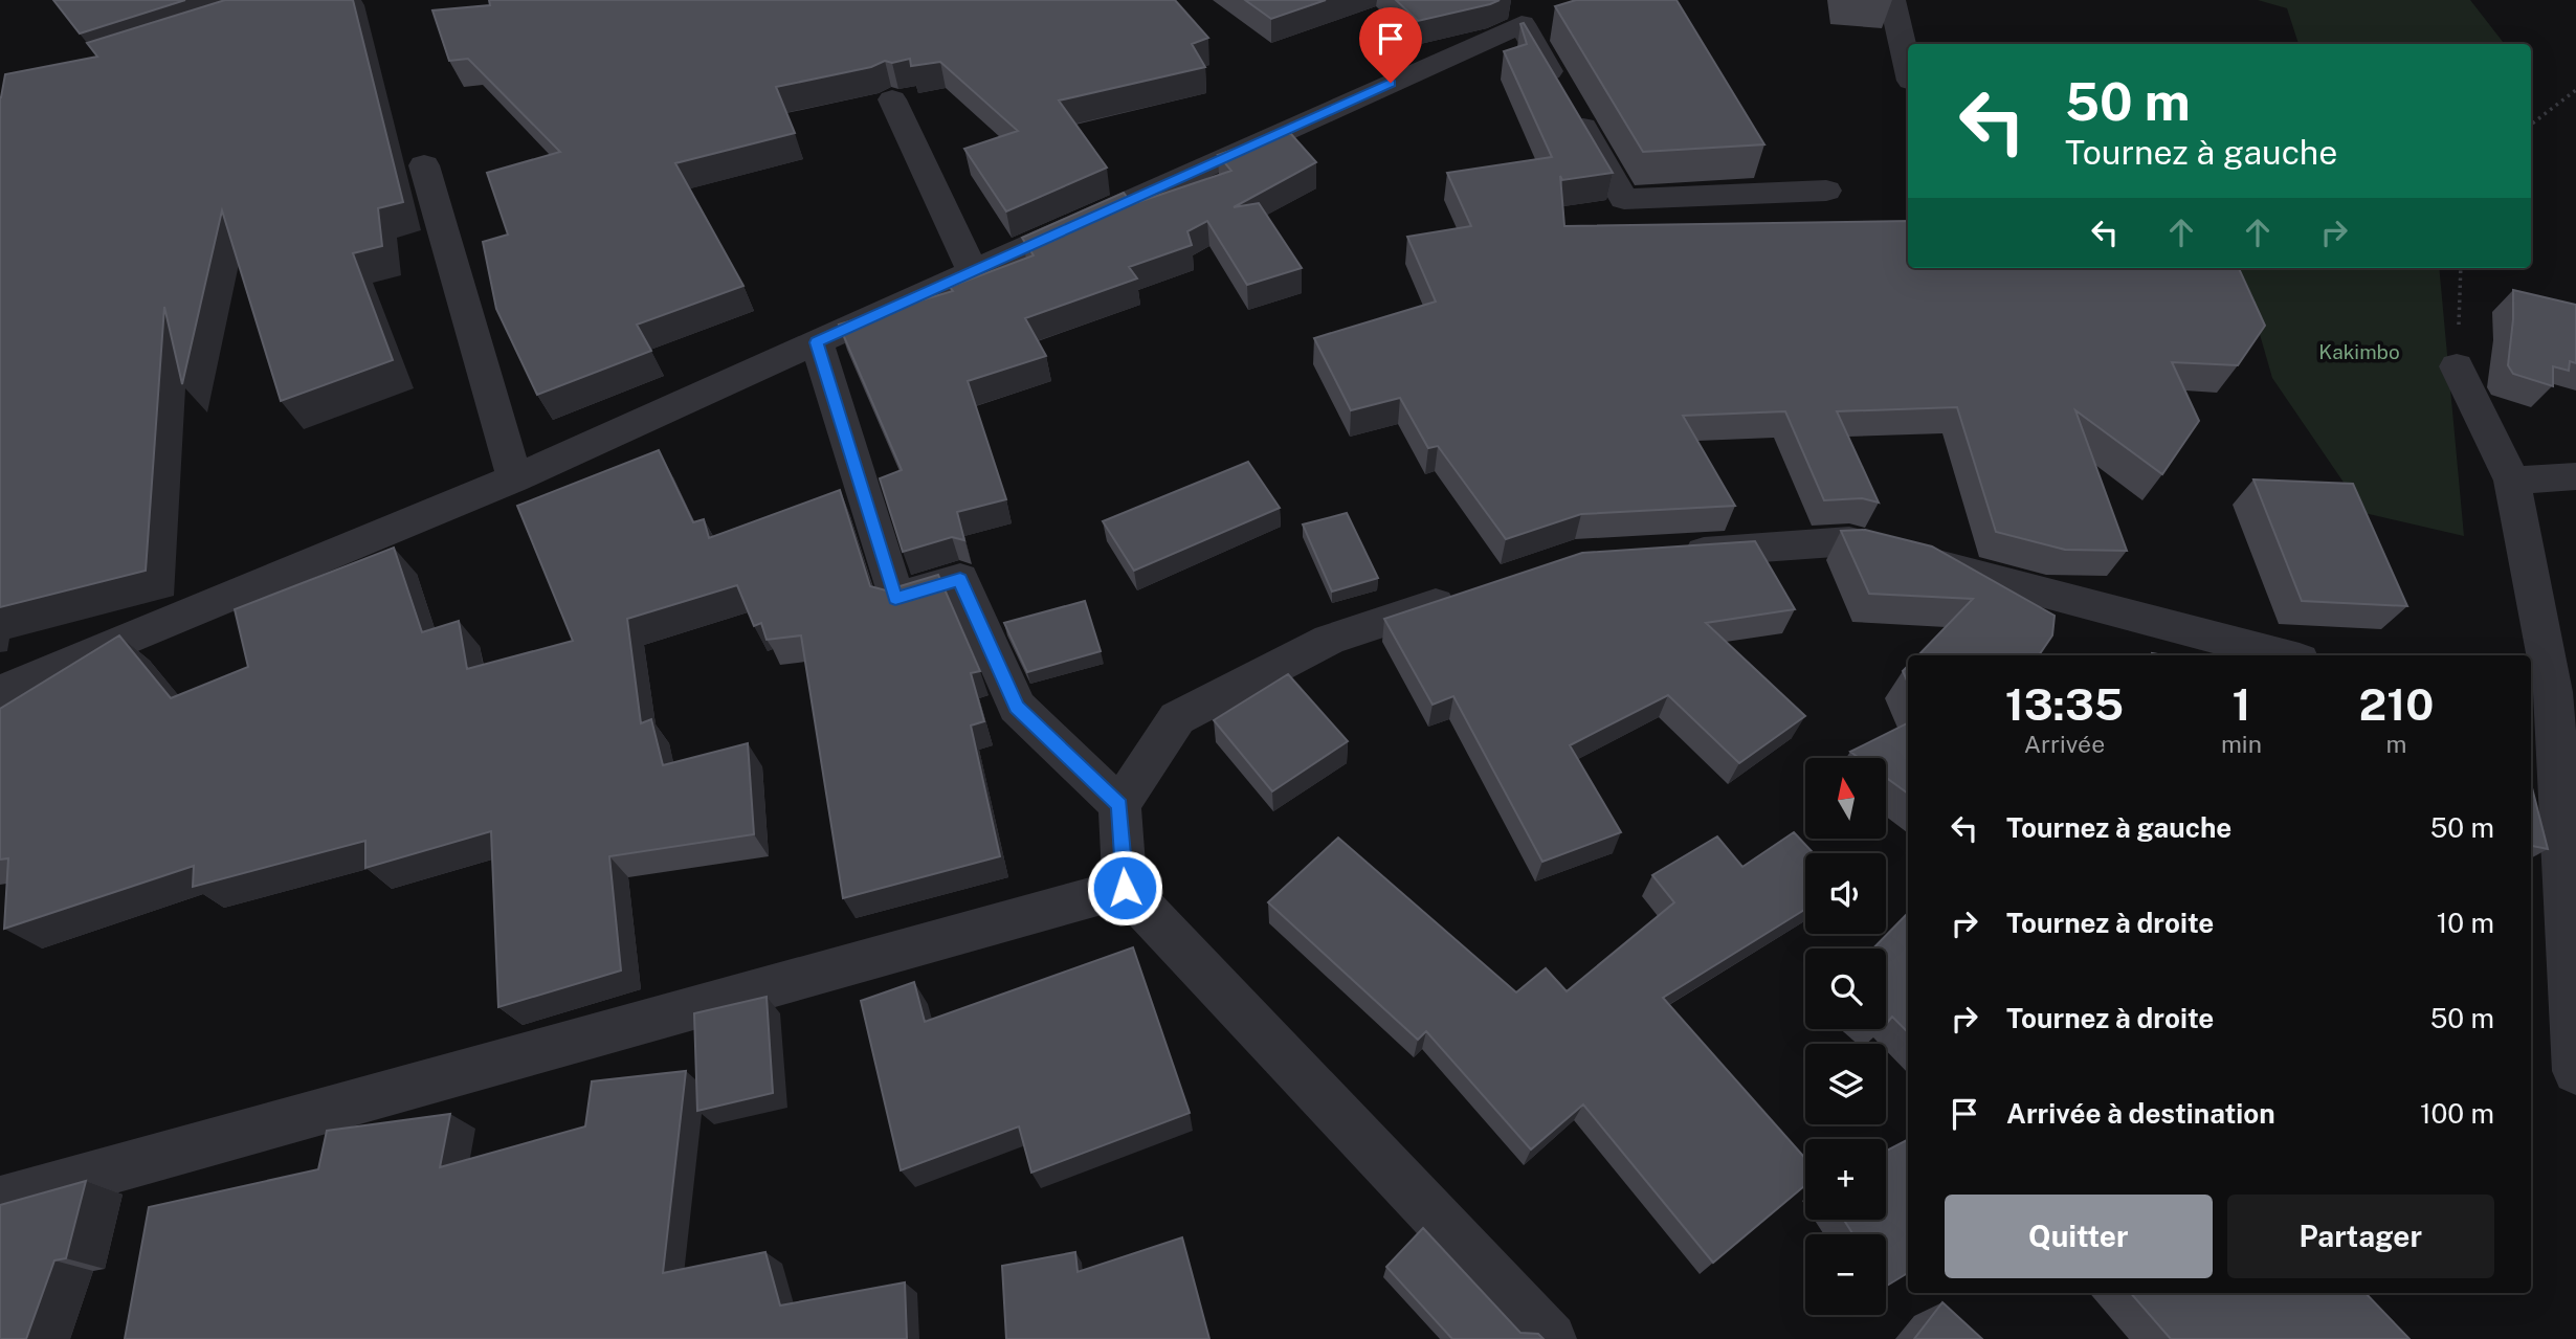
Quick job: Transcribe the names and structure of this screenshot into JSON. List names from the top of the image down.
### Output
{
  "parks": ["Kakimbo"],
  "north": "top",
  "page": {
    "turn": ["50 m", "Tournez à gauche"],
    "eta": [
      "13:35",
      "Arrivée",
      "1",
      "min",
      "210",
      "m"
    ],
    "map_buttons": ["+", "−"],
    "list": [
      {
        "name": "Tournez à gauche",
        "value": "50 m"
      },
      {
        "name": "Tournez à droite",
        "value": "10 m"
      },
      {
        "name": "Tournez à droite",
        "value": "50 m"
      },
      {
        "name": "Arrivée à destination",
        "value": "100 m"
      }
    ],
    "buttons": ["Quitter", "Partager"]
  }
}
